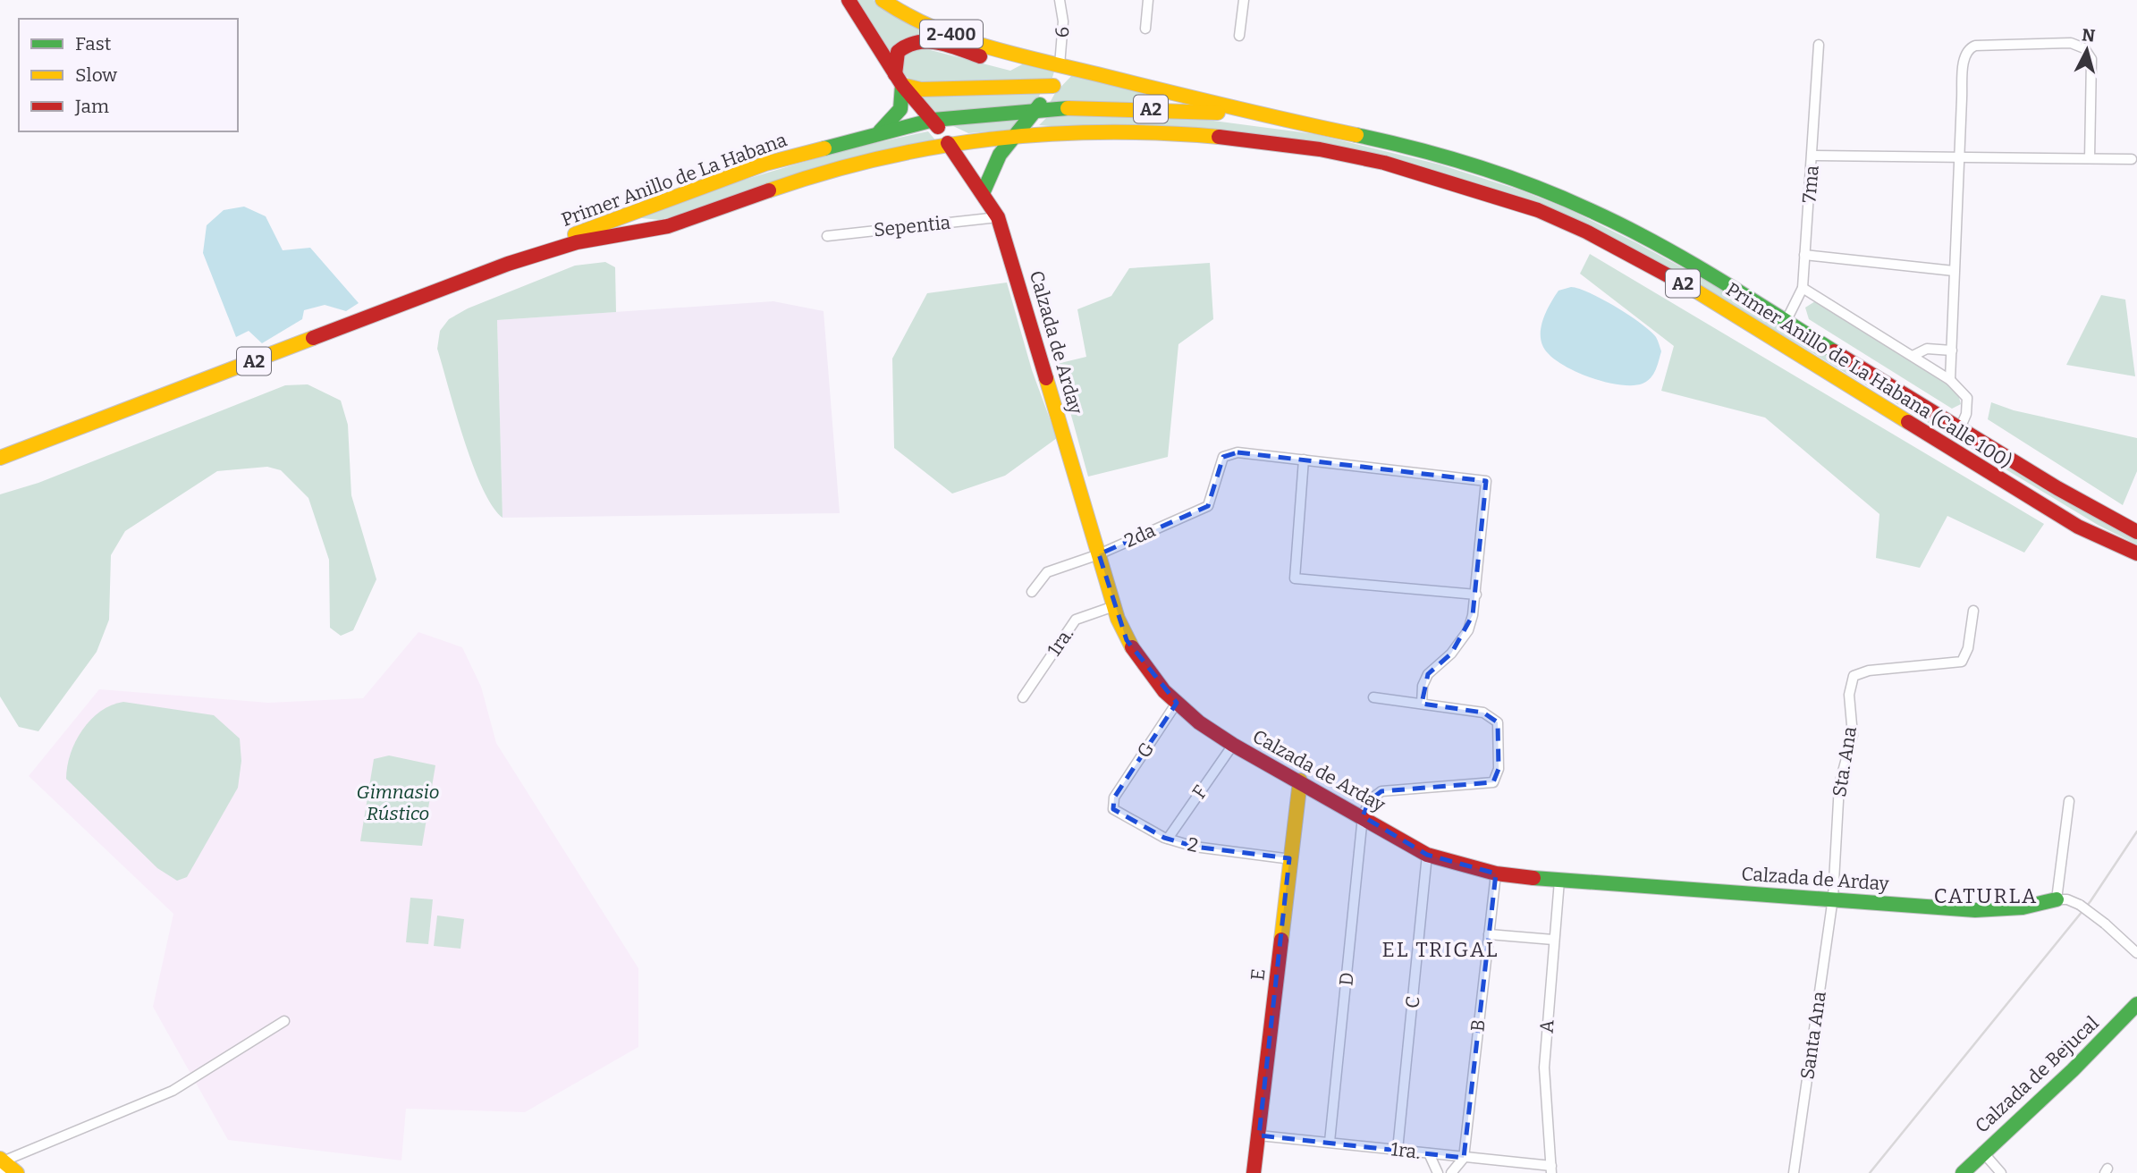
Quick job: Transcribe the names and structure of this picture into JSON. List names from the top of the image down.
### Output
{
  "streets": {
    "main road": [
      "2-400",
      "A2",
      "Primer Anillo de La Habana",
      "Calzada de Arday",
      "Primer Anillo de La Habana (Calle 100)",
      "E",
      "Calzada de Bejucal"
    ],
    "street": [
      "6",
      "7ma",
      "Sepentia",
      "2da",
      "1ra.",
      "G",
      "Sta. Ana",
      "F",
      "2",
      "D",
      "C",
      "B",
      "A",
      "Santa Ana"
    ]
  },
  "crossings": [
    ["6", "2-400"],
    ["2-400", "Primer Anillo de La Habana"],
    ["2-400", "Primer Anillo de La Habana (Calle 100)"],
    ["A2", "Primer Anillo de La Habana"],
    ["A2", "Calzada de Arday"],
    ["A2", "Primer Anillo de La Habana (Calle 100)"],
    ["Primer Anillo de La Habana", "Calzada de Arday"],
    ["Primer Anillo de La Habana", "Primer Anillo de La Habana (Calle 100)"],
    ["7ma", "Primer Anillo de La Habana (Calle 100)"],
    ["Sepentia", "Calzada de Arday"],
    ["Calzada de Arday", "2da"],
    ["Calzada de Arday", "1ra."],
    ["Calzada de Arday", "G"],
    ["Calzada de Arday", "Sta. Ana"],
    ["Calzada de Arday", "F"],
    ["Calzada de Arday", "E"],
    ["Calzada de Arday", "D"],
    ["Calzada de Arday", "C"],
    ["Calzada de Arday", "B"],
    ["Calzada de Arday", "A"],
    ["Calzada de Arday", "Santa Ana"],
    ["1ra.", "E"],
    ["1ra.", "D"],
    ["1ra.", "C"],
    ["1ra.", "B"],
    ["1ra.", "A"],
    ["G", "2"],
    ["Sta. Ana", "Santa Ana"],
    ["F", "2"],
    ["2", "E"]
  ],
  "districts": ["CATURLA", "EL TRIGAL"],
  "parks": ["Gimnasio Rústico"],
  "legend": ["Fast", "Slow", "Jam"],
  "north": "top"
}
